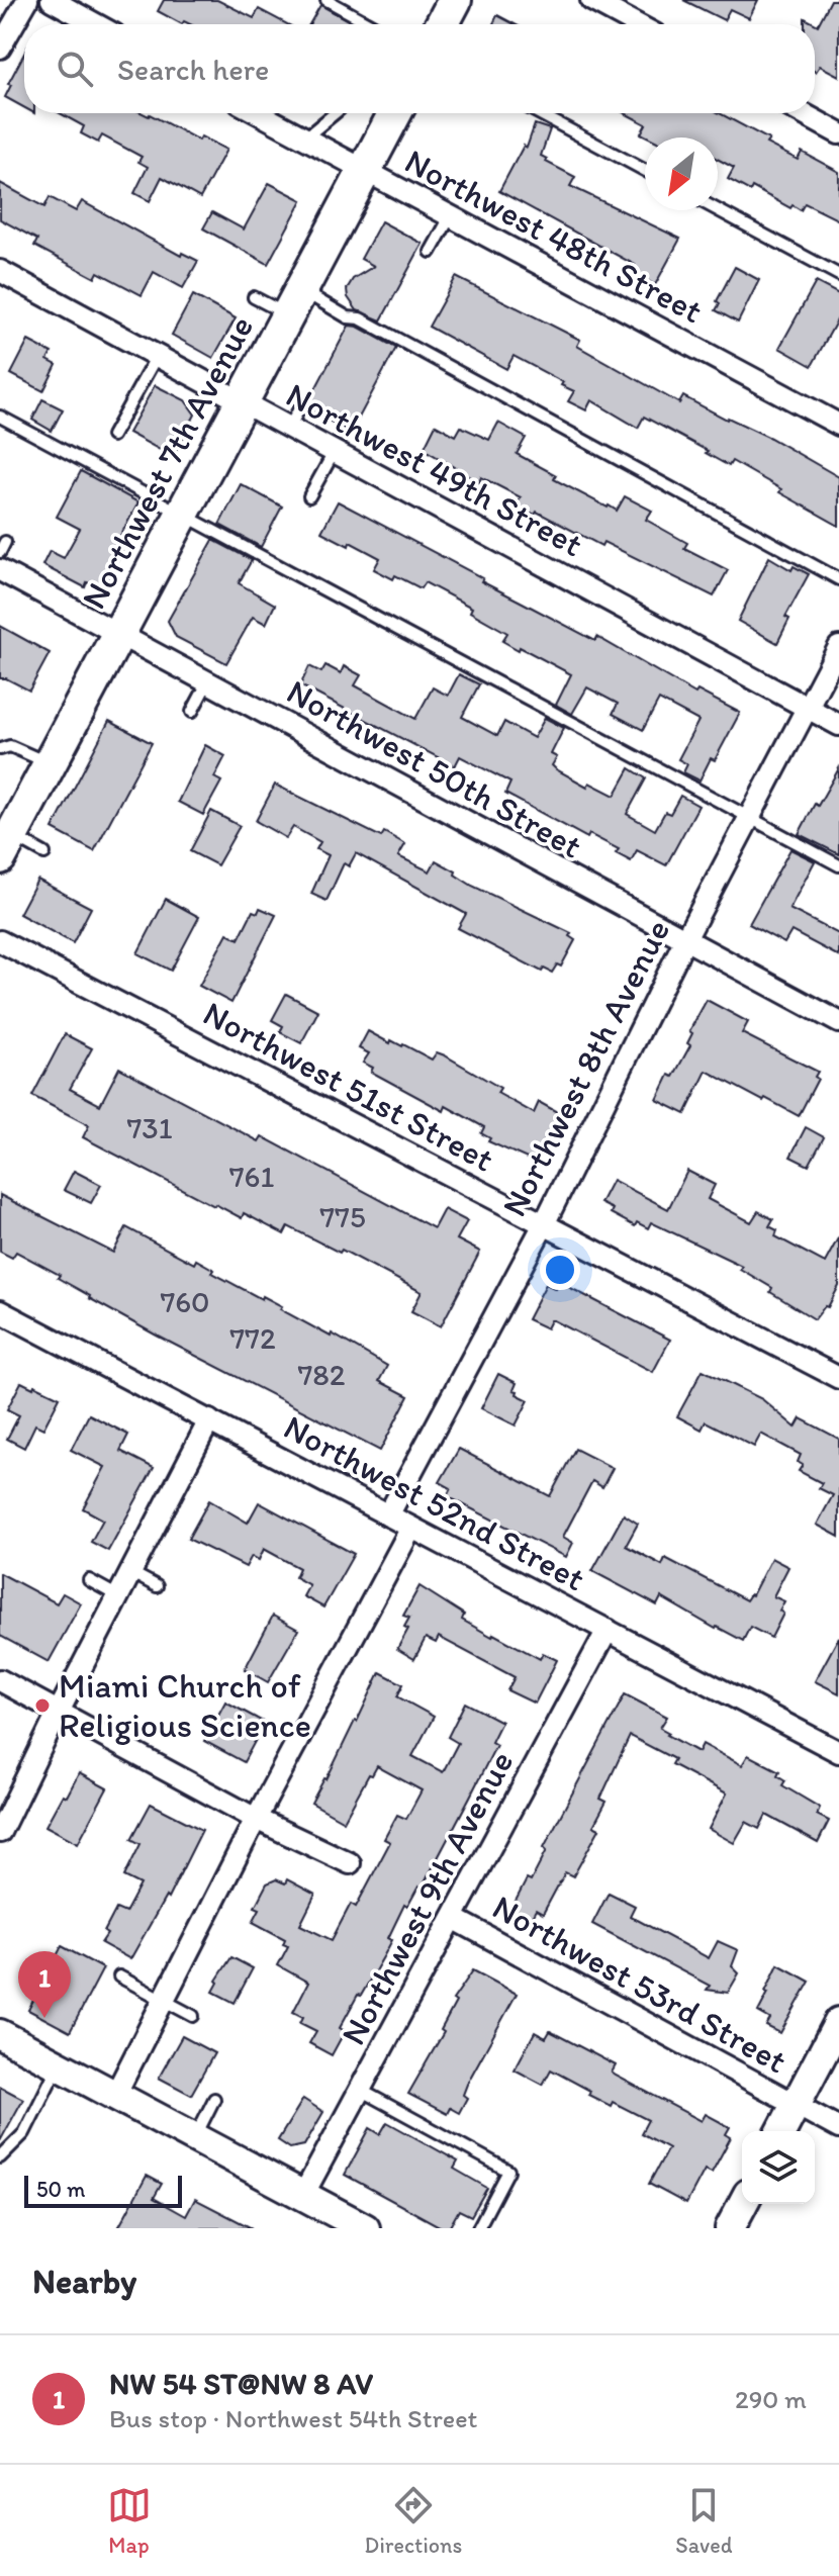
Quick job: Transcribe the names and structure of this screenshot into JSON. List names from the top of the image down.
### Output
{
  "streets": {
    "main road": ["Northwest 7th Avenue"],
    "street": [
      "Northwest 48th Street",
      "Northwest 49th Street",
      "Northwest 50th Street",
      "Northwest 8th Avenue",
      "Northwest 51st Street",
      "Northwest 52nd Street",
      "Northwest 9th Avenue",
      "Northwest 53rd Street"
    ]
  },
  "crossings": [
    ["Northwest 48th Street", "Northwest 7th Avenue"],
    ["Northwest 7th Avenue", "Northwest 49th Street"],
    ["Northwest 7th Avenue", "Northwest 50th Street"],
    ["Northwest 49th Street", "Northwest 8th Avenue"],
    ["Northwest 50th Street", "Northwest 8th Avenue"],
    ["Northwest 8th Avenue", "Northwest 51st Street"],
    ["Northwest 8th Avenue", "Northwest 52nd Street"],
    ["Northwest 52nd Street", "Northwest 9th Avenue"],
    ["Northwest 9th Avenue", "Northwest 53rd Street"]
  ],
  "places": ["Miami Church of Religious Science"],
  "house_numbers": [
    "731",
    "761",
    "775",
    "760",
    "772",
    "782"
  ],
  "scale_bar": "50 m",
  "north": "bottom left",
  "page": {
    "search": "Search here",
    "pins": "1",
    "scale": "50 m",
    "heading": "Nearby",
    "list": [
      {
        "mark": "1",
        "name": "NW 54 ST@NW 8 AV",
        "note": "Bus stop · Northwest 54th Street",
        "value": "290 m"
      }
    ],
    "nav": ["Map", "Directions", "Saved"]
  }
}
